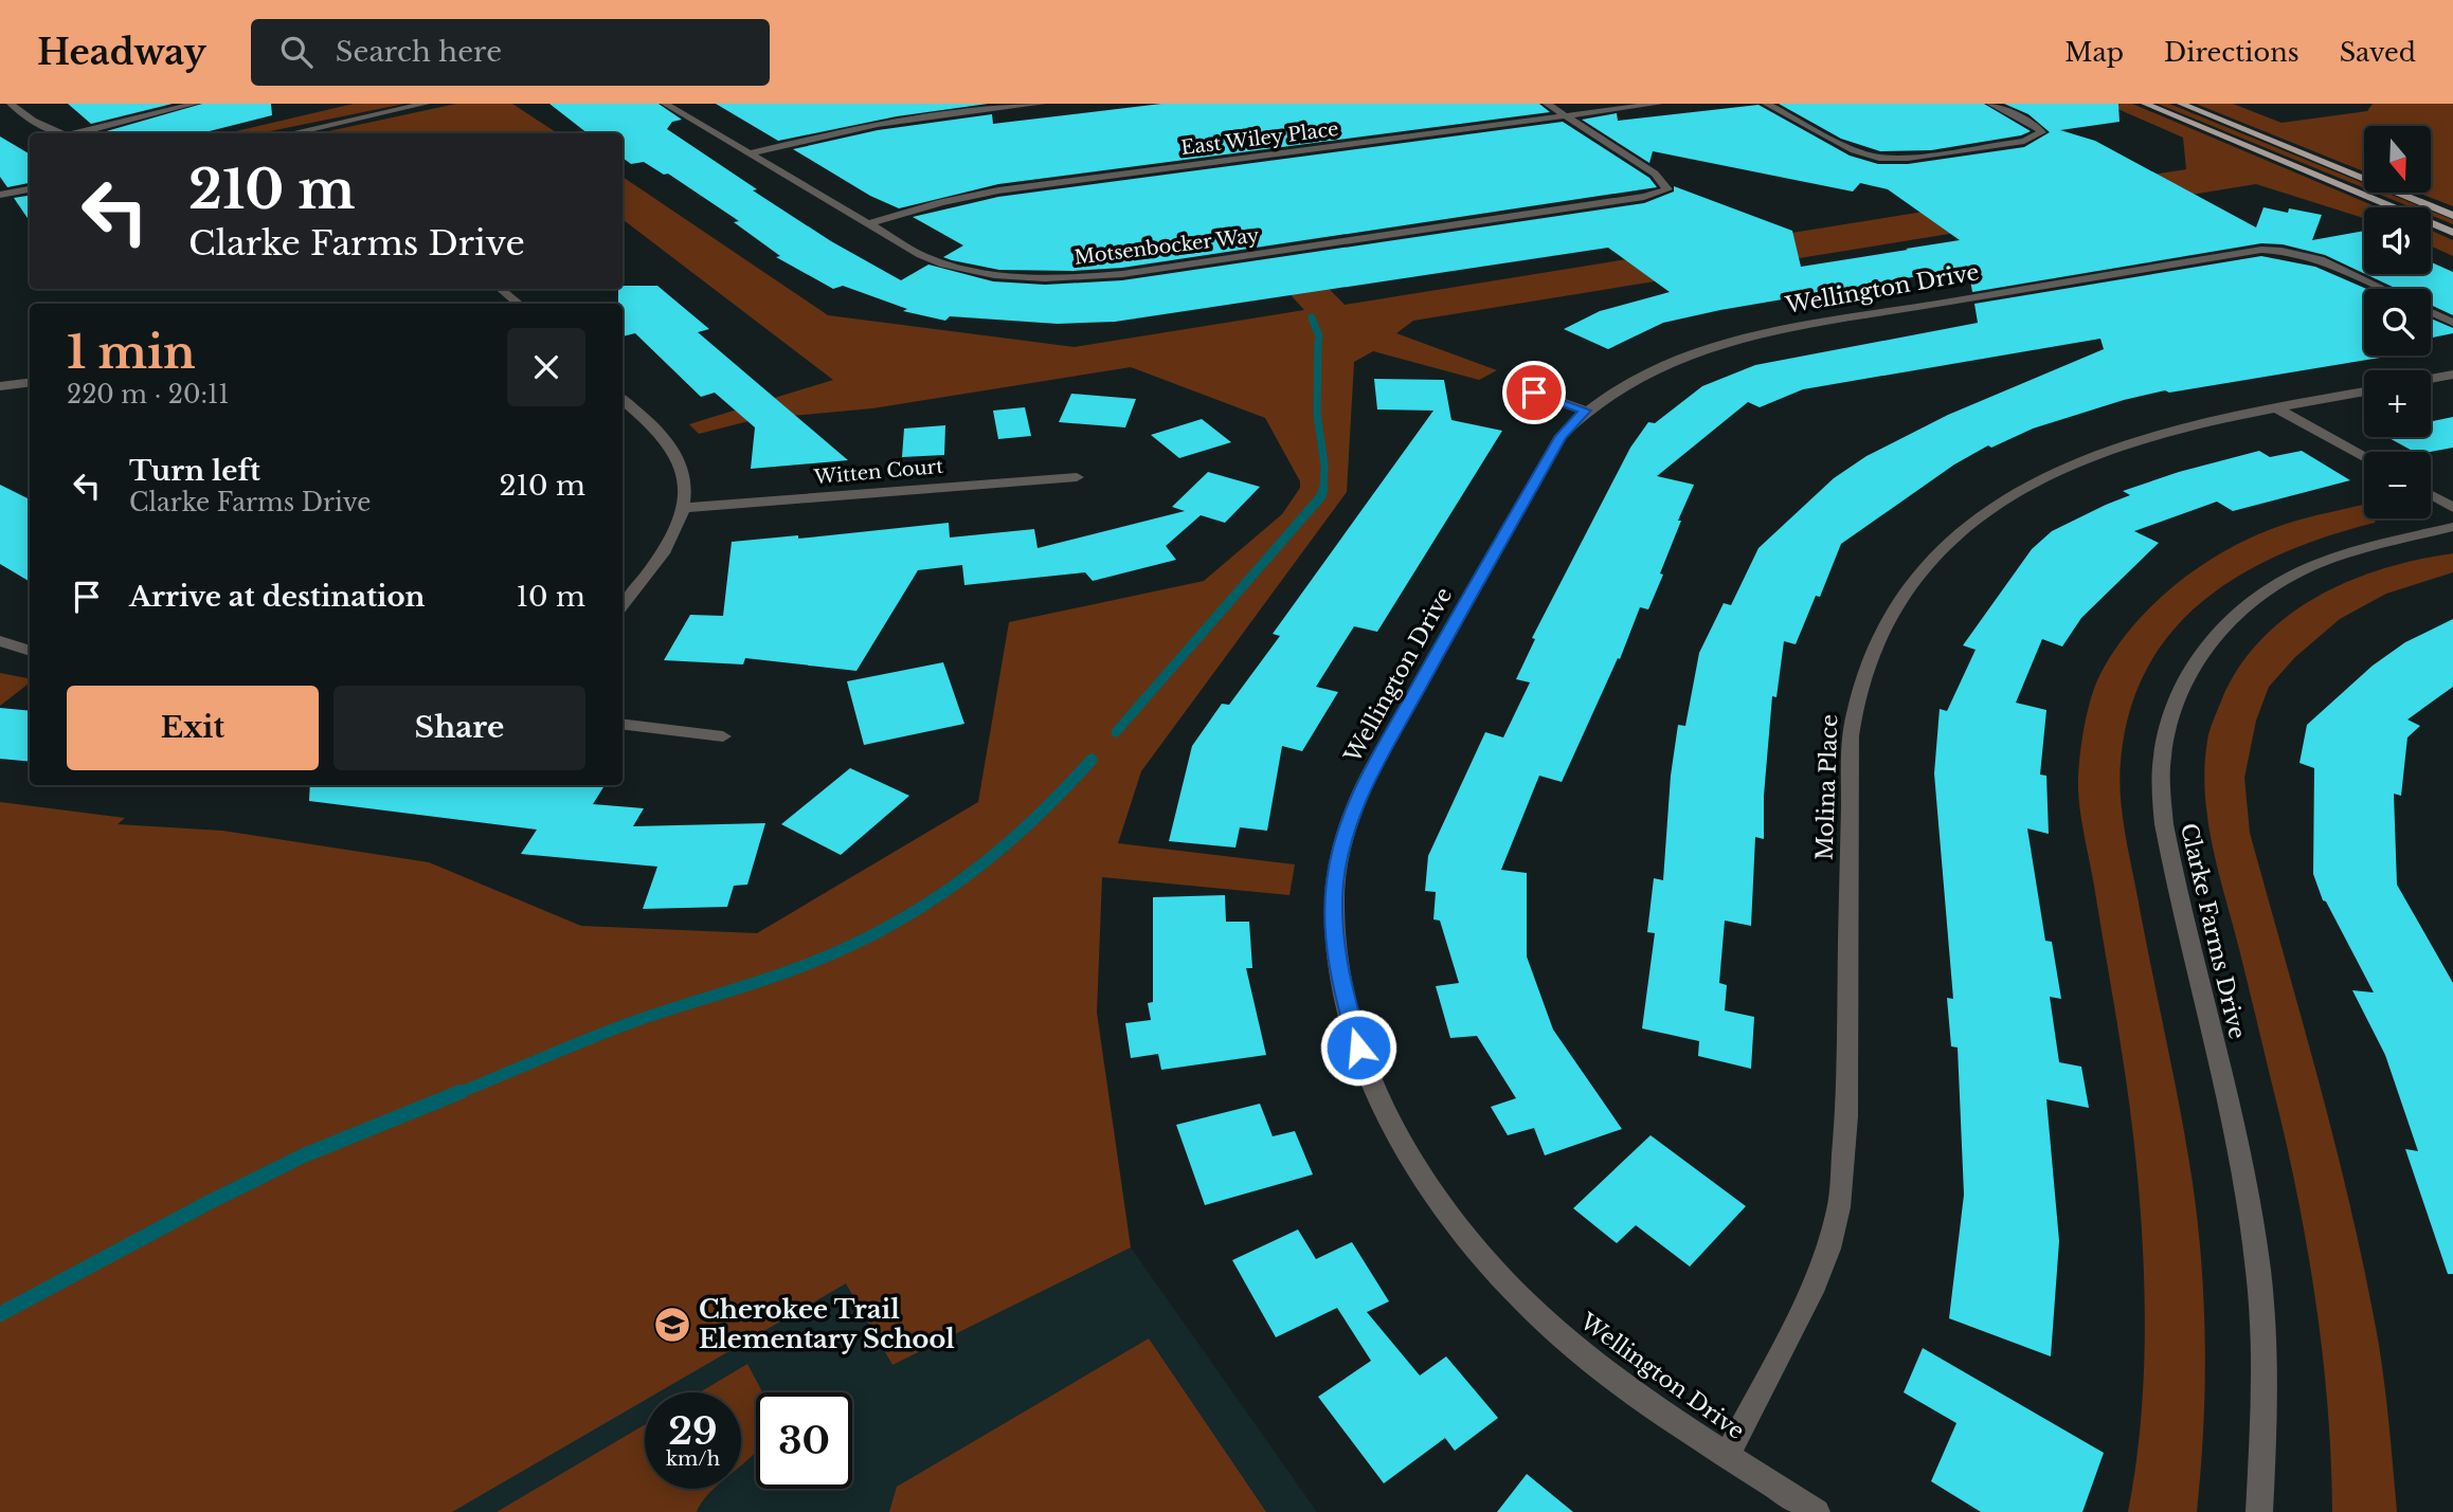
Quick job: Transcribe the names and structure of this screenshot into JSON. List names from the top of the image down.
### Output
{
  "streets": {
    "street": [
      "East Wiley Place",
      "Motsenbocker Way",
      "Wellington Drive",
      "Witten Court",
      "Molina Place",
      "Clarke Farms Drive"
    ]
  },
  "crossings": [
    ["East Wiley Place", "Motsenbocker Way"],
    ["Wellington Drive", "Molina Place"]
  ],
  "places": {
    "school or university": ["Cherokee Trail Elementary School"]
  },
  "north": "bottom",
  "page": {
    "header": "Headway",
    "search": "Search here",
    "nav": ["Map", "Directions", "Saved"],
    "map_buttons": ["+", "−"],
    "turn": ["210 m", "Clarke Farms Drive"],
    "heading": ["1 min", "220 m · 20:11"],
    "list": [
      {
        "name": "Turn left",
        "note": "Clarke Farms Drive",
        "value": "210 m"
      },
      {
        "name": "Arrive at destination",
        "value": "10 m"
      }
    ],
    "buttons": ["Exit", "Share"],
    "speed": "29 km/h",
    "limit": "30"
  }
}
